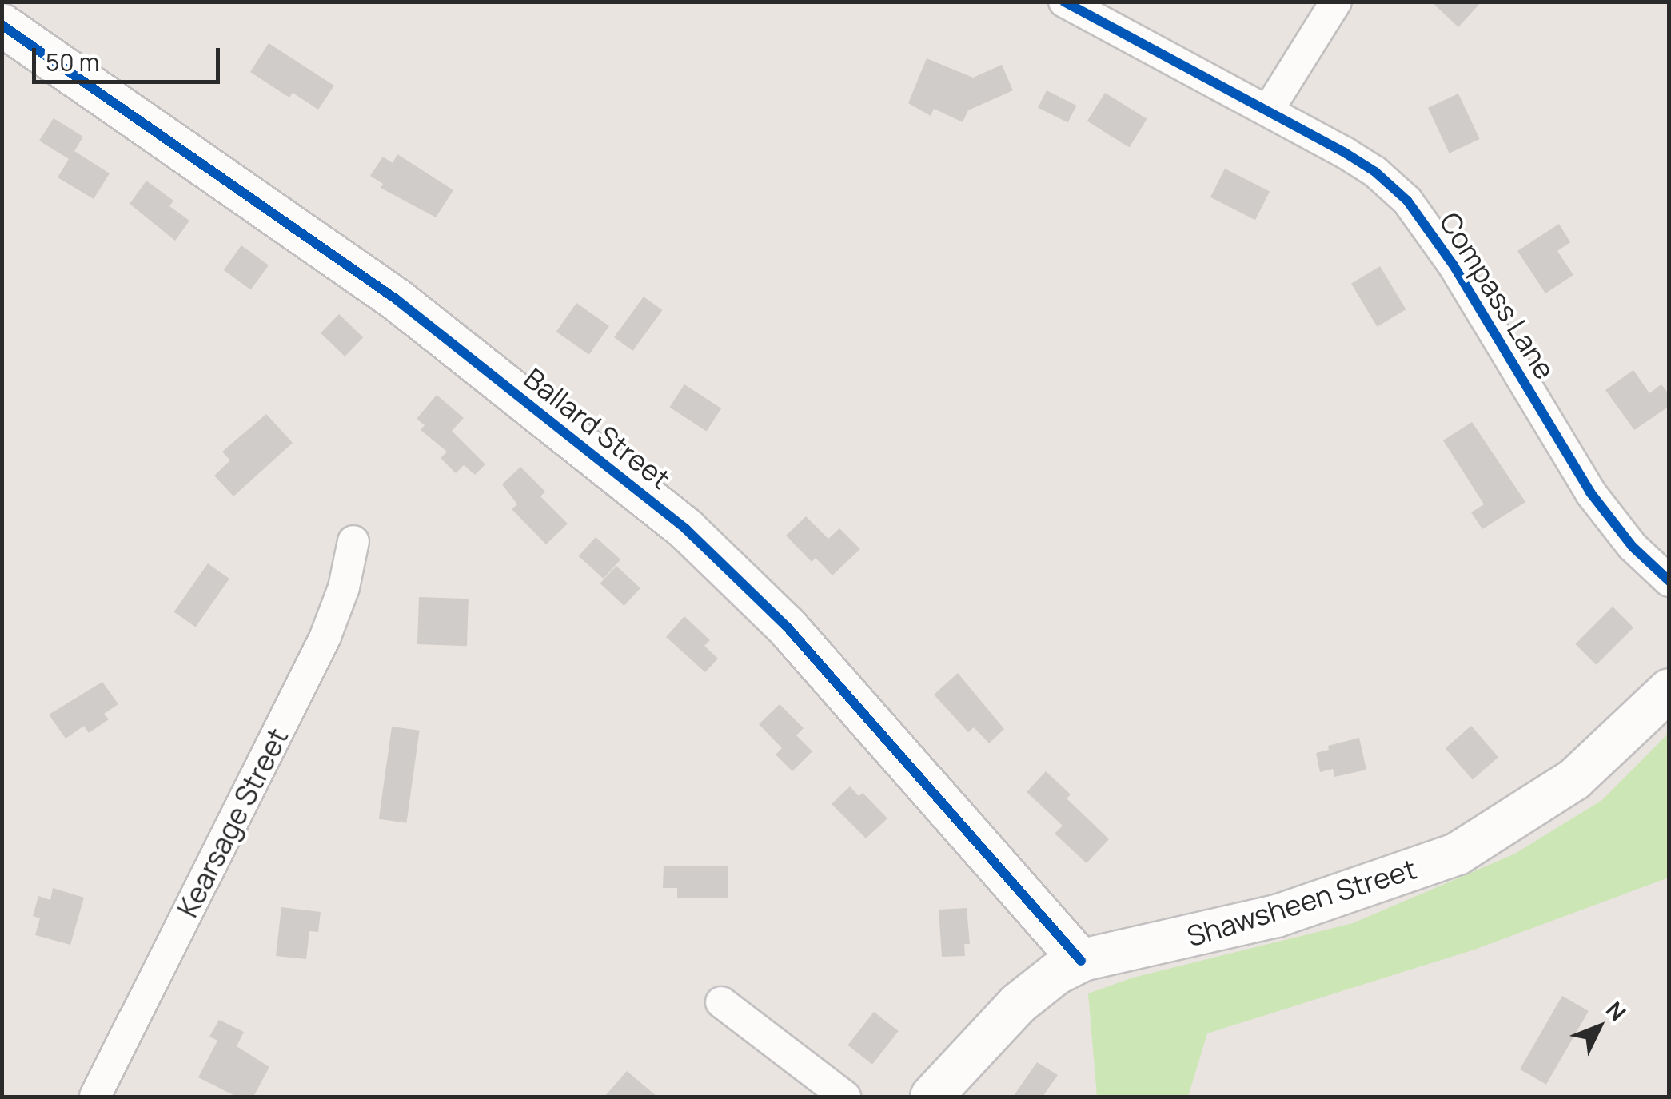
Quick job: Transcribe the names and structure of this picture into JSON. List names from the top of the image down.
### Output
{
  "streets": {
    "street": [
      "Compass Lane",
      "Ballard Street",
      "Kearsage Street",
      "Shawsheen Street"
    ]
  },
  "crossings": [
    ["Ballard Street", "Shawsheen Street"]
  ],
  "scale_bar": "50 m",
  "north": "top right"
}
